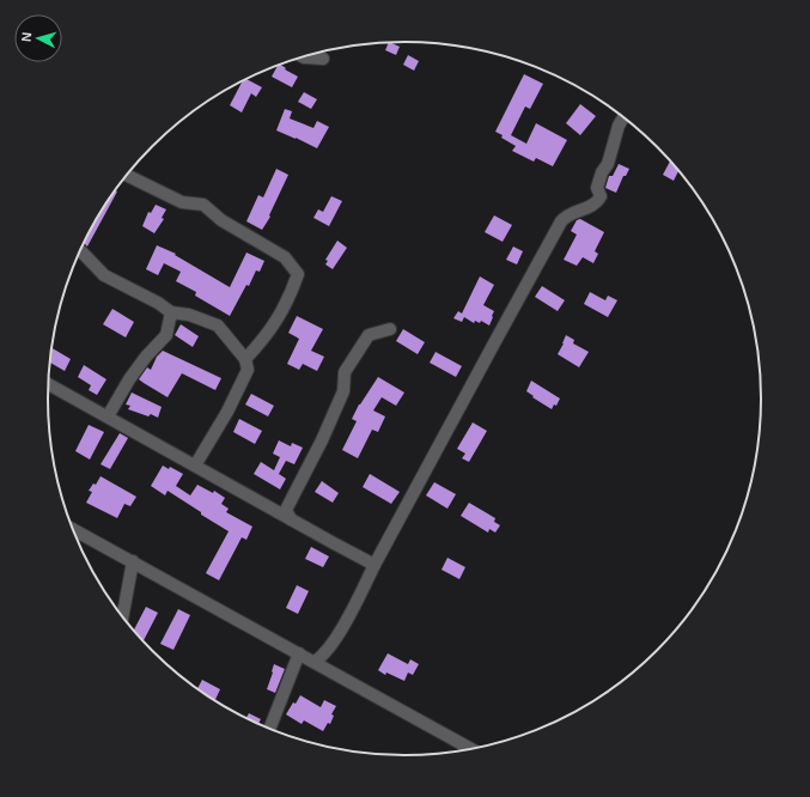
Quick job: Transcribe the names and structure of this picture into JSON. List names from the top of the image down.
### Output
{
  "north": "left"
}
